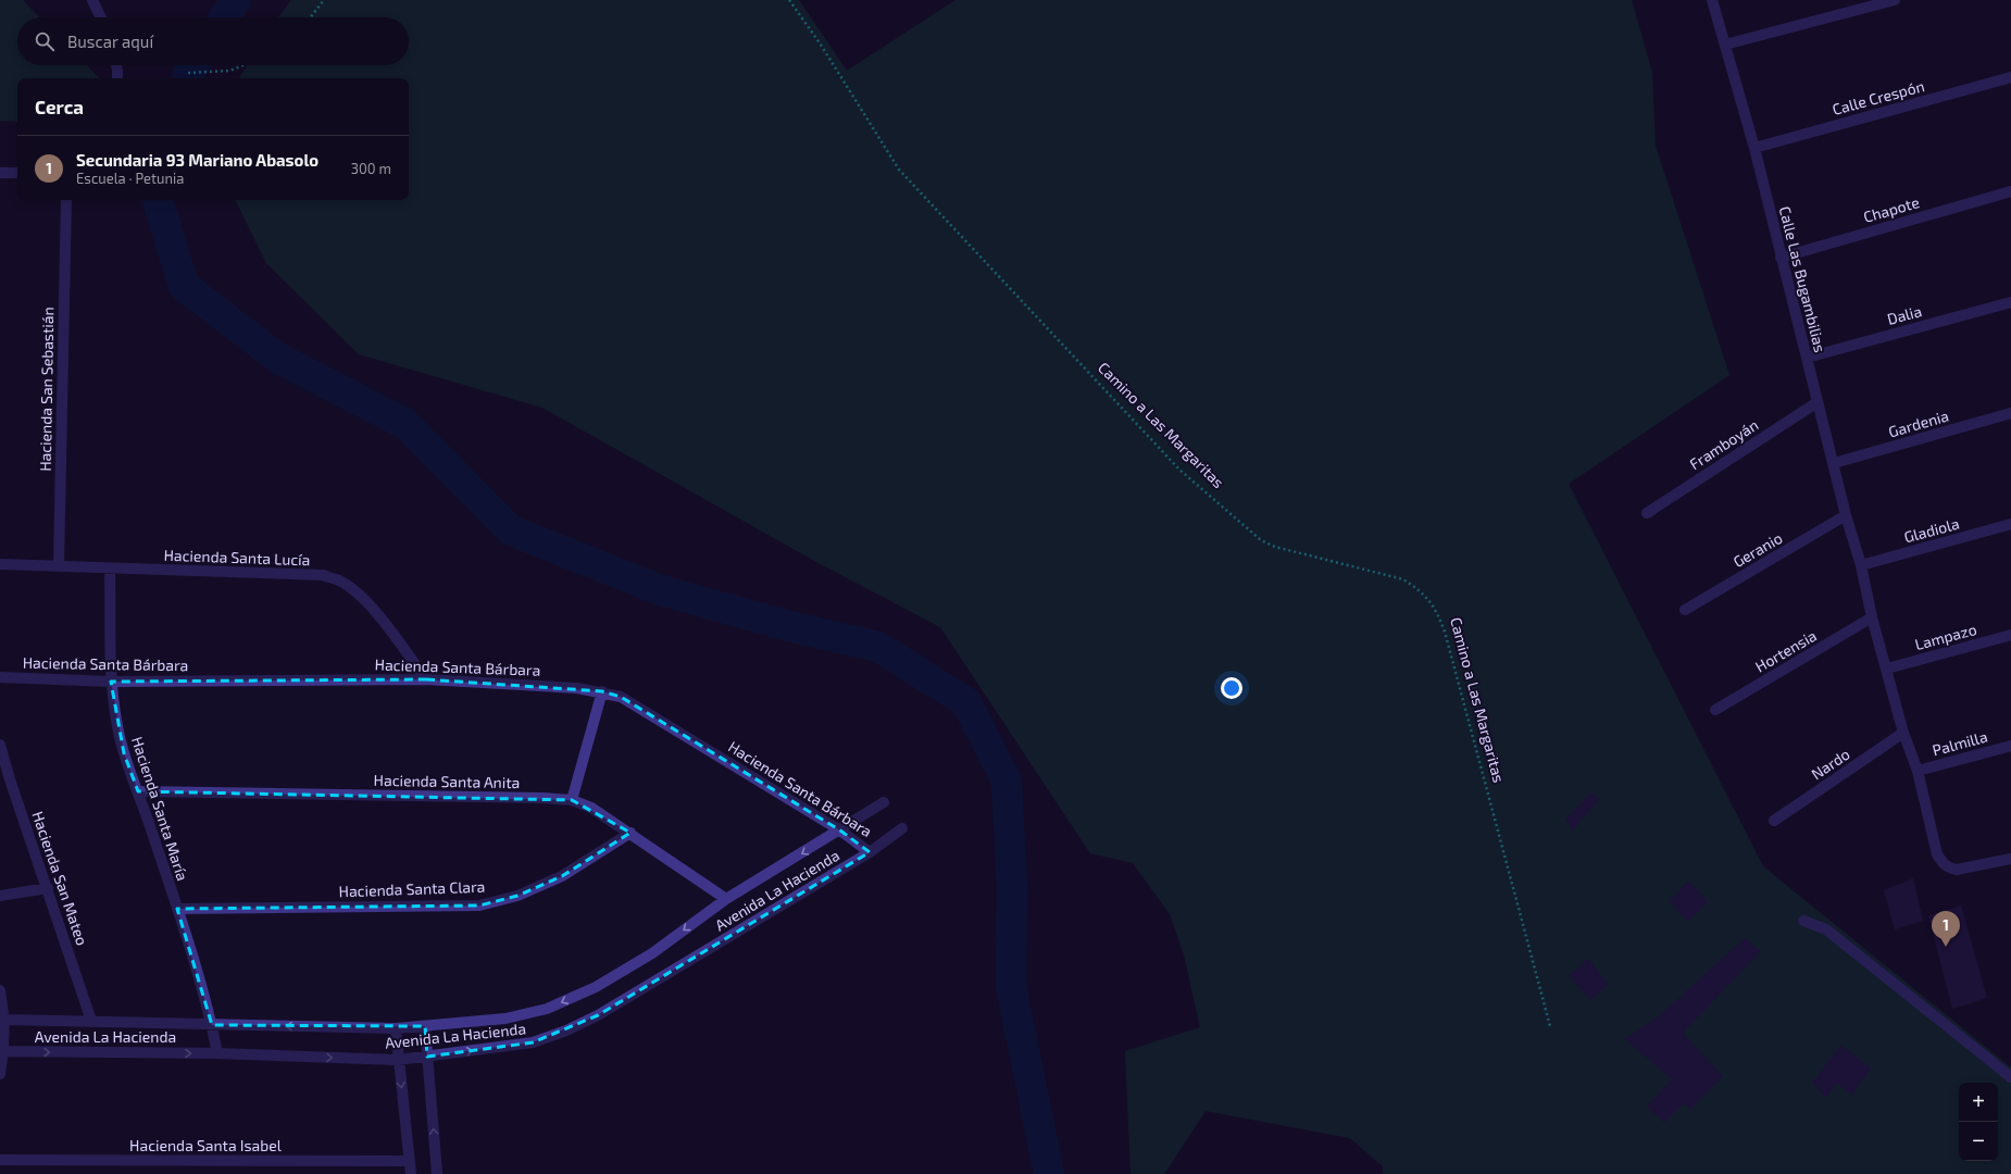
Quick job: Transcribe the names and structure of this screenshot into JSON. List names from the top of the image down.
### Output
{
  "streets": {
    "street": [
      "Calle Crespón",
      "Chapote",
      "Calle Las Bugambilias",
      "Dalia",
      "Hacienda San Sebastián",
      "Gardenia",
      "Framboyán",
      "Gladiola",
      "Geranio",
      "Hacienda Santa Lucía",
      "Lampazo",
      "Hortensia",
      "Hacienda Santa Bárbara",
      "Palmilla",
      "Nardo",
      "Hacienda Santa Anita",
      "Hacienda Santa María",
      "Hacienda San Mateo",
      "Hacienda Santa Clara",
      "Avenida La Hacienda",
      "Hacienda Santa Isabel"
    ],
    "path": ["Camino a Las Margaritas"]
  },
  "crossings": [
    ["Calle Crespón", "Calle Las Bugambilias"],
    ["Chapote", "Calle Las Bugambilias"],
    ["Calle Las Bugambilias", "Dalia"],
    ["Calle Las Bugambilias", "Gardenia"],
    ["Calle Las Bugambilias", "Framboyán"],
    ["Calle Las Bugambilias", "Gladiola"],
    ["Calle Las Bugambilias", "Geranio"],
    ["Calle Las Bugambilias", "Lampazo"],
    ["Calle Las Bugambilias", "Hortensia"],
    ["Calle Las Bugambilias", "Palmilla"],
    ["Calle Las Bugambilias", "Nardo"],
    ["Hacienda San Sebastián", "Hacienda Santa Lucía"],
    ["Hacienda Santa Lucía", "Hacienda Santa Bárbara"],
    ["Hacienda Santa Lucía", "Hacienda Santa María"],
    ["Hacienda Santa Bárbara", "Hacienda Santa María"],
    ["Hacienda Santa Bárbara", "Avenida La Hacienda"],
    ["Hacienda Santa Anita", "Hacienda Santa María"],
    ["Hacienda Santa Anita", "Hacienda Santa Clara"],
    ["Hacienda Santa Anita", "Avenida La Hacienda"],
    ["Hacienda Santa María", "Hacienda Santa Clara"],
    ["Hacienda Santa María", "Avenida La Hacienda"],
    ["Hacienda San Mateo", "Avenida La Hacienda"]
  ],
  "page": {
    "search": "Buscar aquí",
    "heading": "Cerca",
    "list": [
      {
        "mark": "1",
        "name": "Secundaria 93 Mariano Abasolo",
        "note": "Escuela · Petunia",
        "value": "300 m"
      }
    ],
    "pins": "1",
    "map_buttons": ["+", "−"]
  }
}
